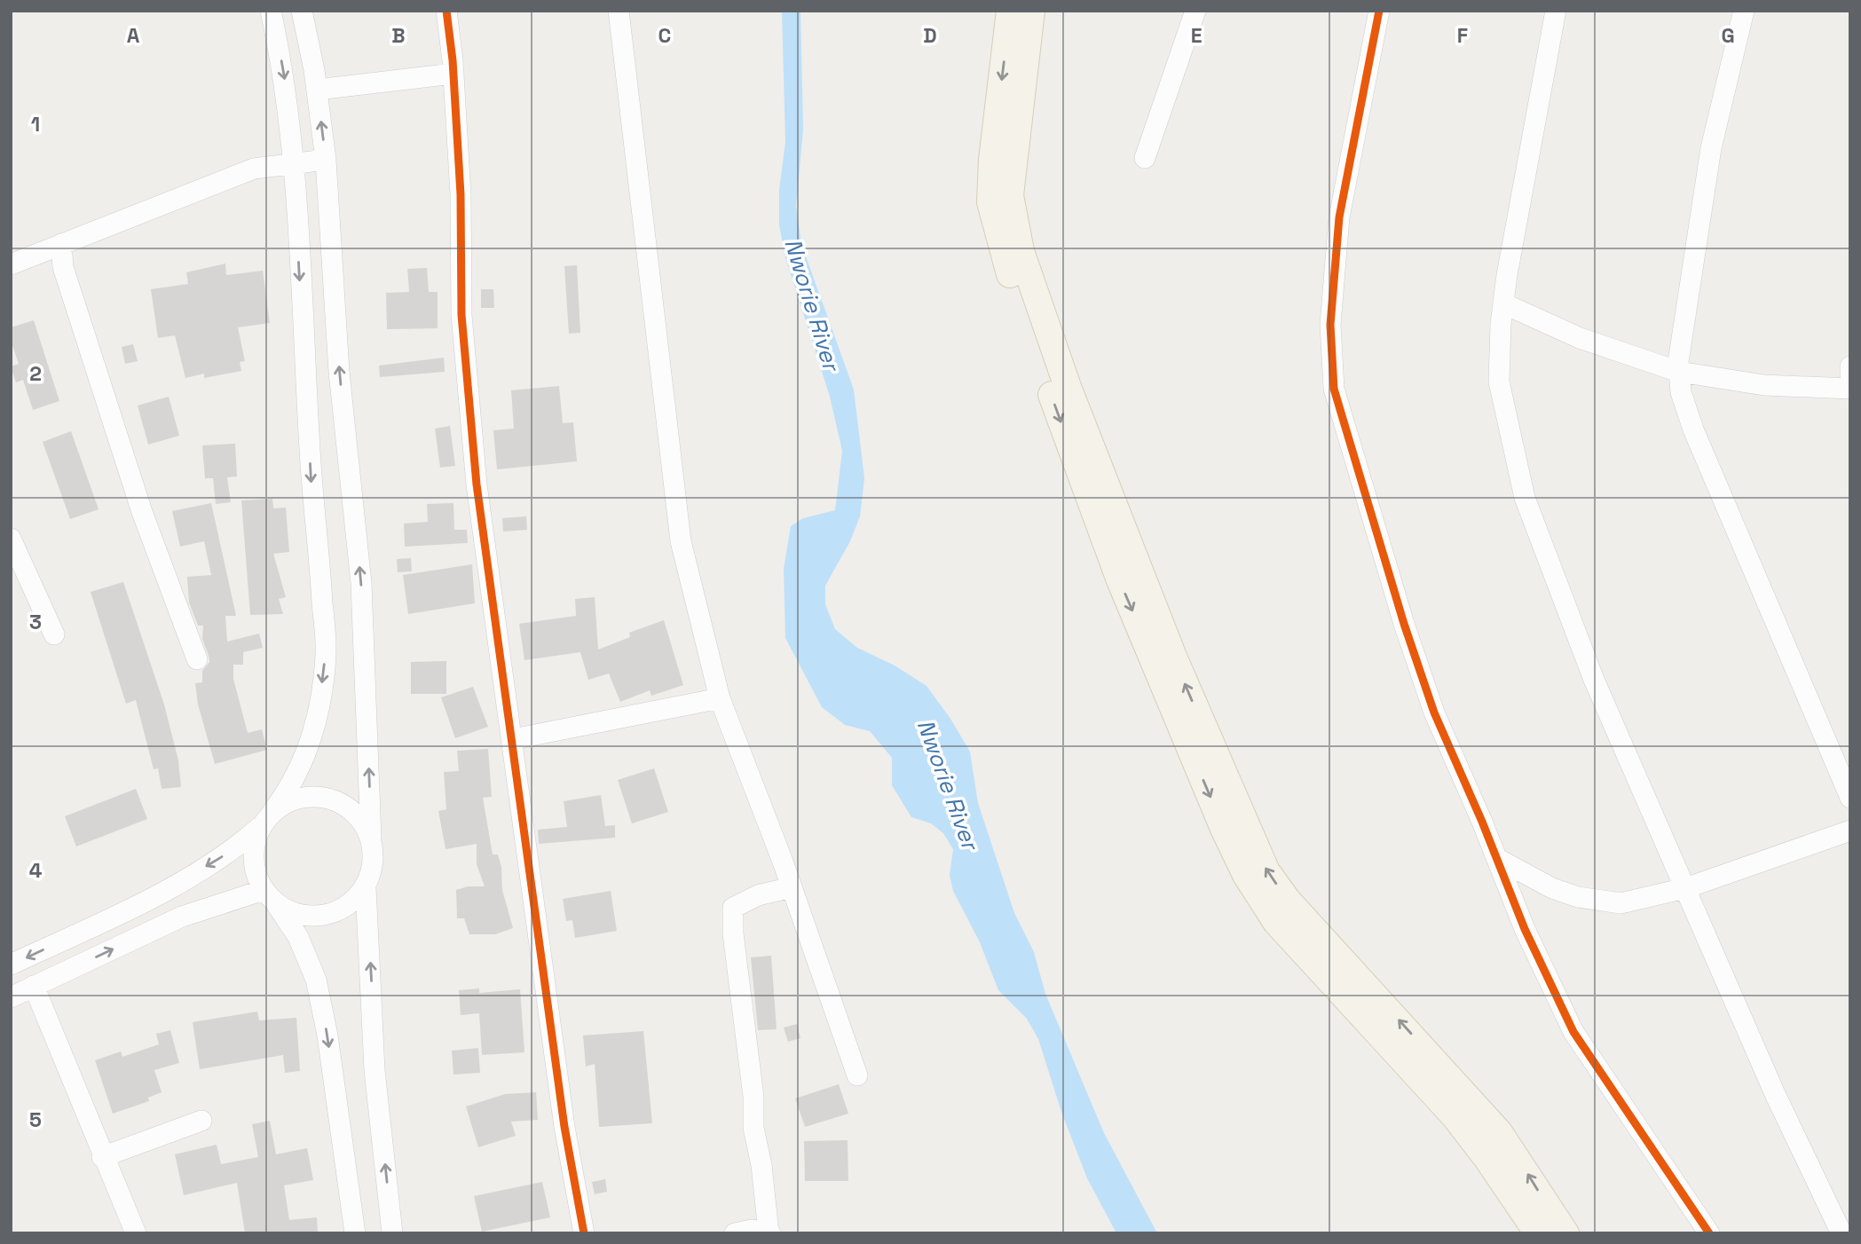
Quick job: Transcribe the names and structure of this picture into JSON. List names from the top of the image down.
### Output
{
  "water": ["Nworie River"],
  "grid": {
    "columns": [
      "A",
      "B",
      "C",
      "D",
      "E",
      "F",
      "G"
    ],
    "rows": [
      "1",
      "2",
      "3",
      "4",
      "5"
    ]
  }
}
